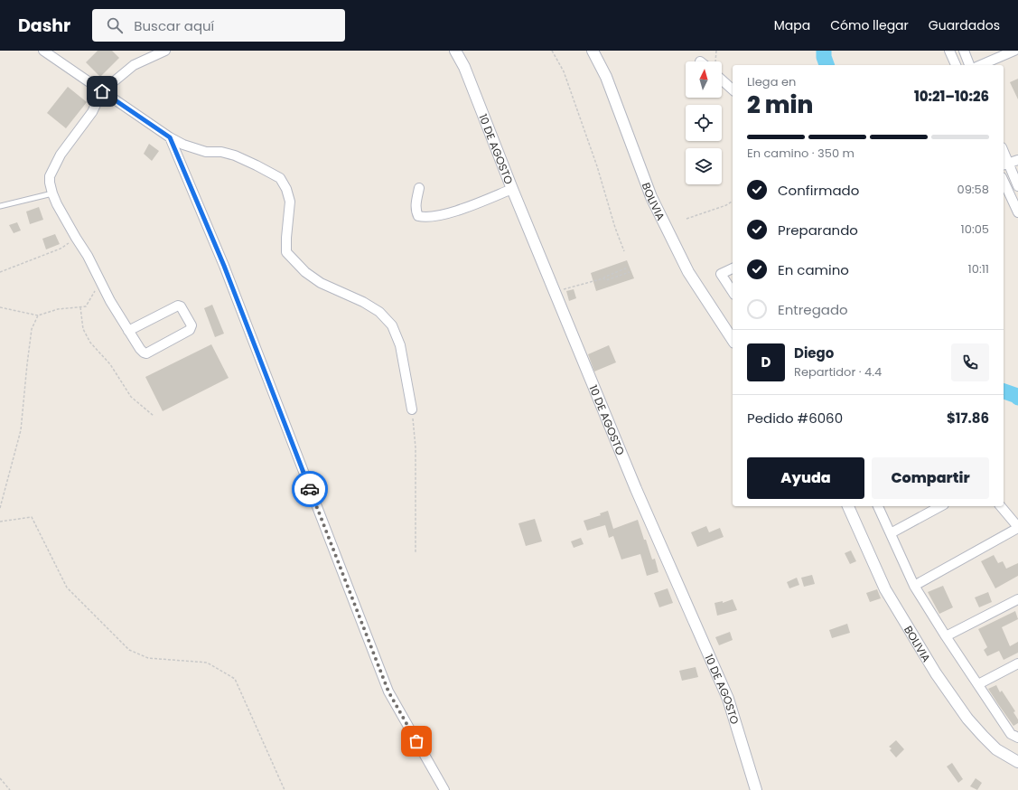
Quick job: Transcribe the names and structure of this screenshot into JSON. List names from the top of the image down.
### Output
{
  "streets": {
    "street": ["10 DE AGOSTO", "BOLIVIA"]
  },
  "north": "top",
  "page": {
    "header": "Dashr",
    "search": "Buscar aquí",
    "nav": ["Mapa", "Cómo llegar", "Guardados"],
    "heading": ["2 min", "Llega en", "10:21–10:26"],
    "panel": [
      "Diego",
      "Repartidor · 4.4",
      "Pedido #6060",
      "$17.86"
    ],
    "bar": "En camino · 350 m",
    "list": [
      ["Confirmado", "09:58"],
      ["Preparando", "10:05"],
      ["En camino", "10:11"],
      "Entregado"
    ],
    "round": "D",
    "buttons": ["Ayuda", "Compartir"]
  }
}
